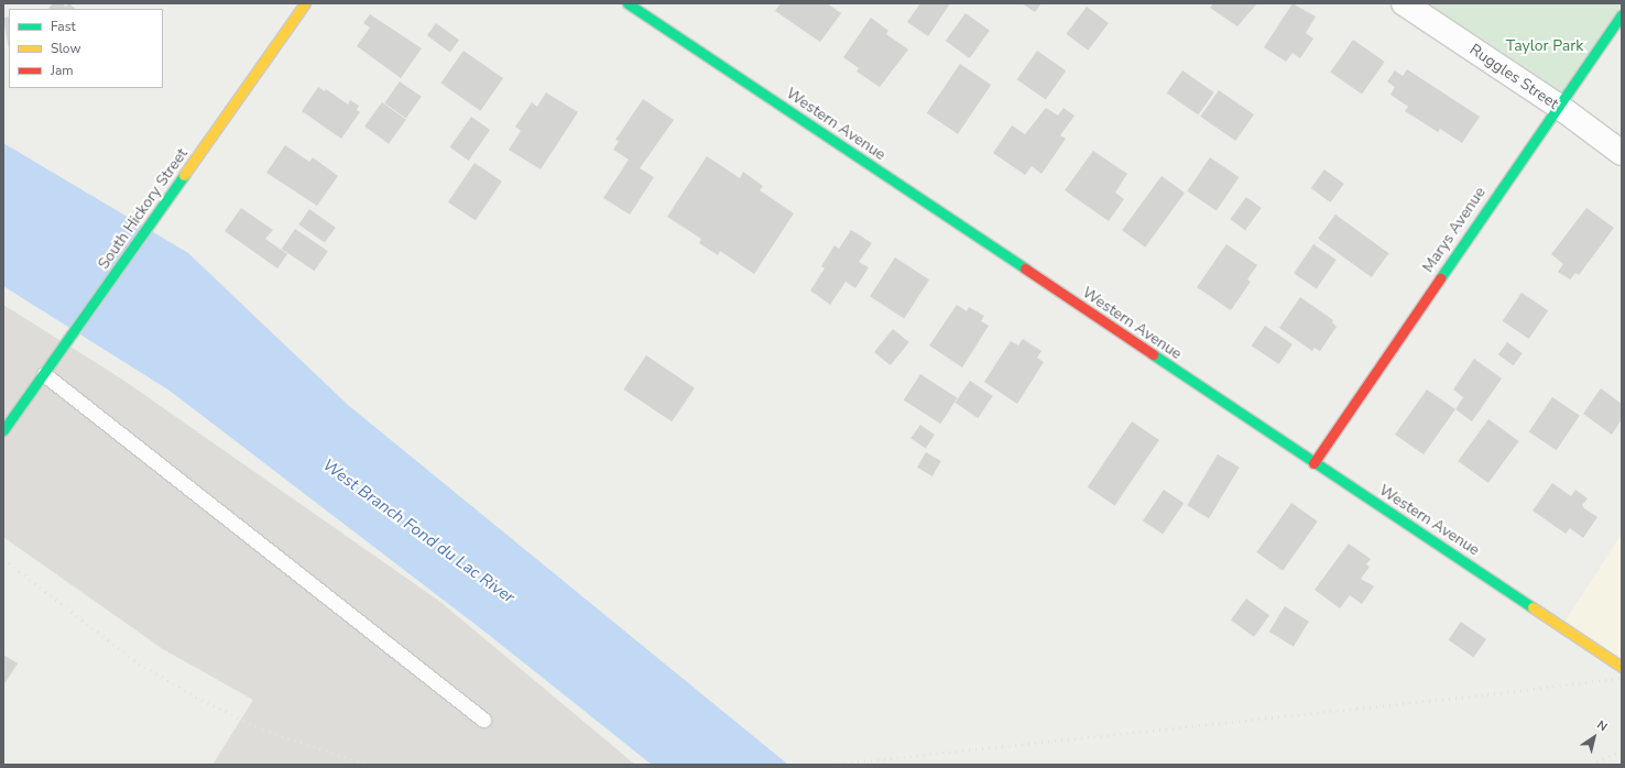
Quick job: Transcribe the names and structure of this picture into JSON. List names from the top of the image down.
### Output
{
  "streets": {
    "street": [
      "Ruggles Street",
      "Western Avenue",
      "South Hickory Street",
      "Marys Avenue"
    ]
  },
  "crossings": [
    ["Ruggles Street", "Marys Avenue"],
    ["Western Avenue", "Marys Avenue"]
  ],
  "water": ["West Branch Fond du Lac River"],
  "parks": ["Taylor Park"],
  "legend": ["Fast", "Slow", "Jam"],
  "north": "top right"
}
